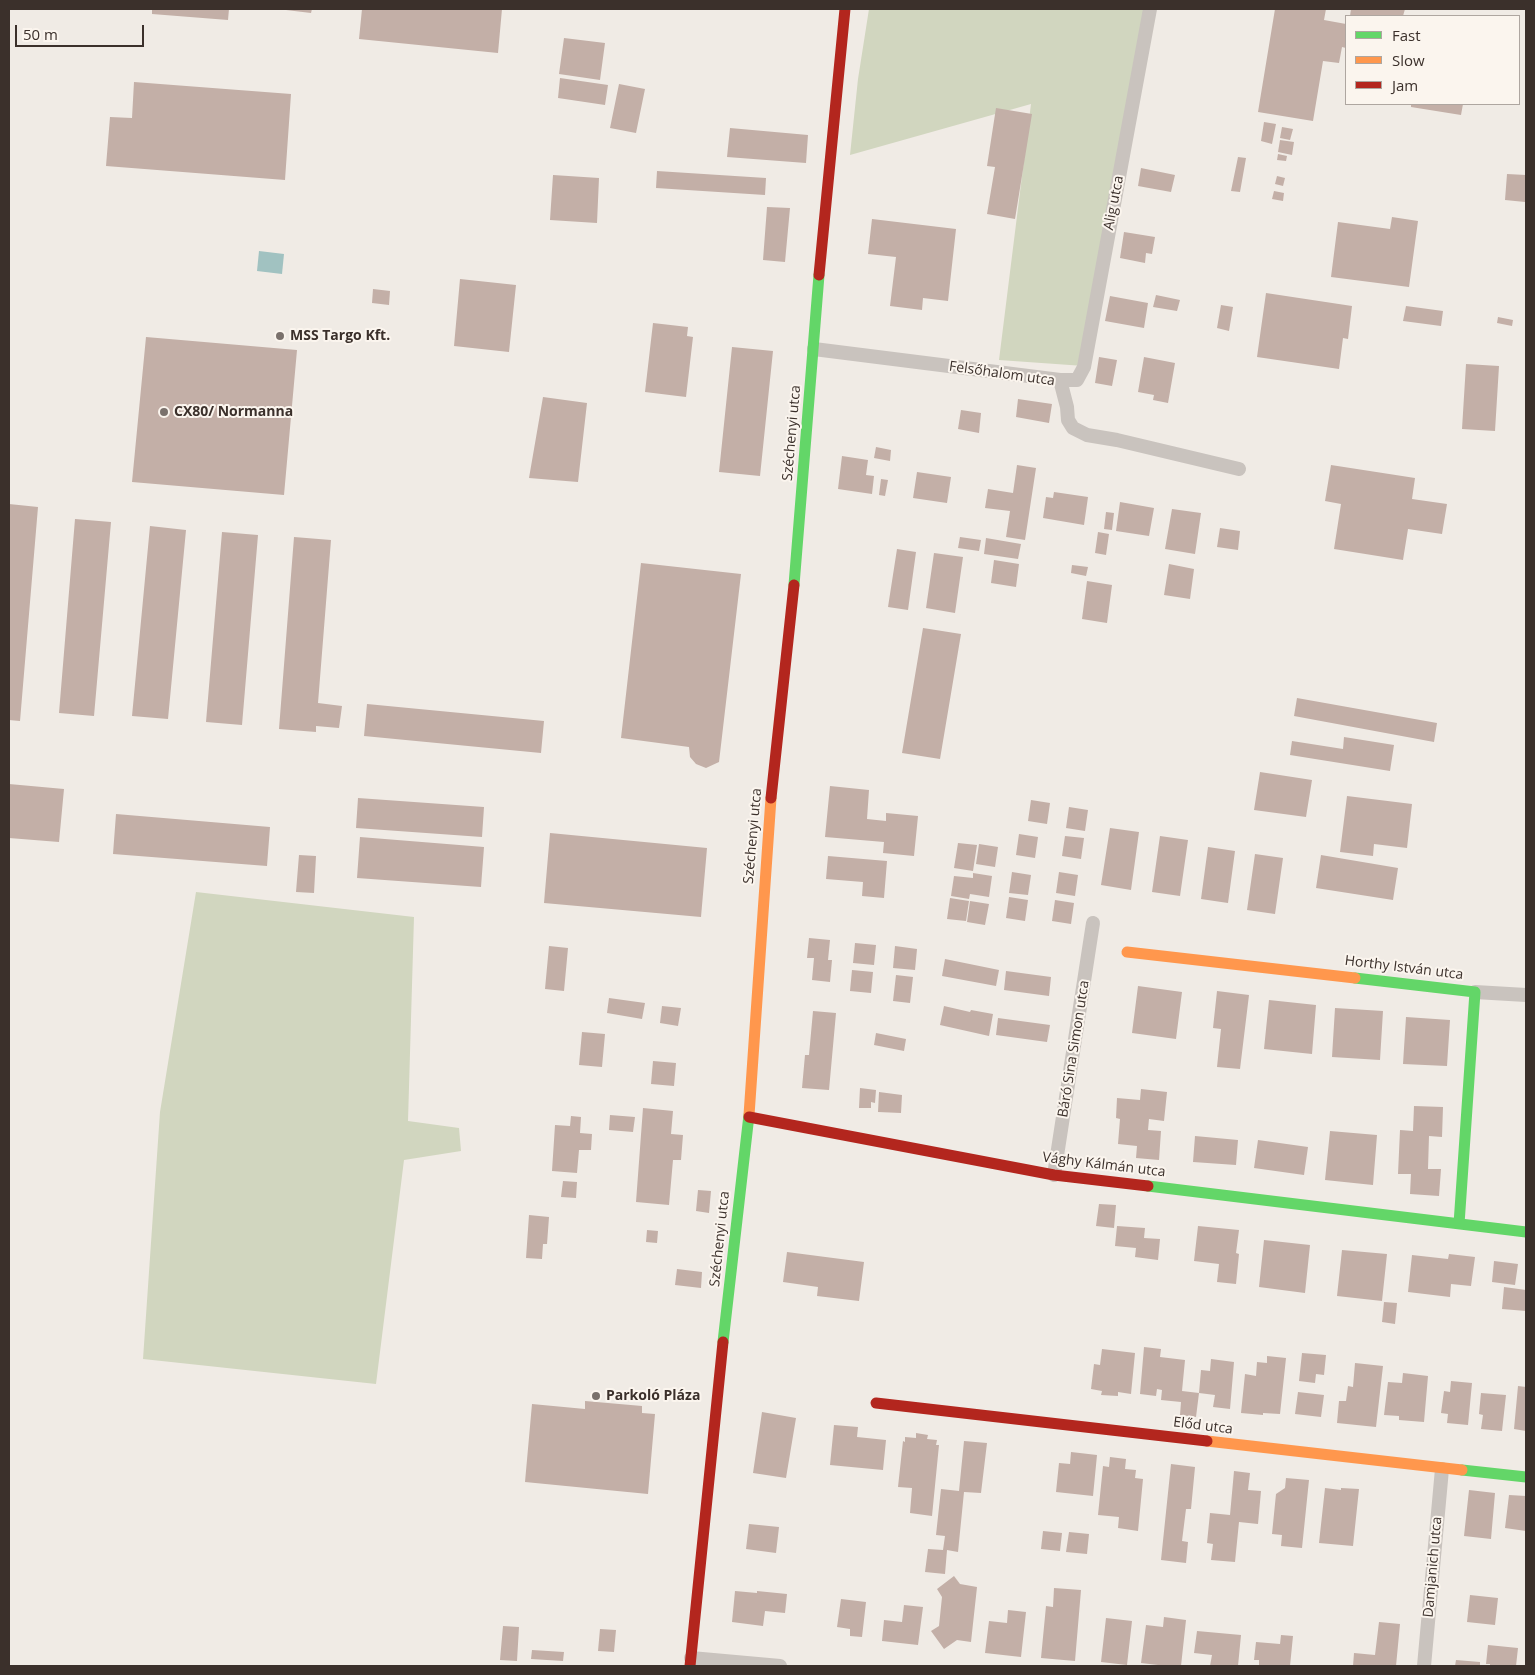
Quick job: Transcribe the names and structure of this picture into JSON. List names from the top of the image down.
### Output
{
  "streets": {
    "street": [
      "Alig utca",
      "Felsőhalom utca",
      "Széchenyi utca",
      "Horthy István utca",
      "Báró Sina Simon utca",
      "Vághy Kálmán utca",
      "Előd utca",
      "Damjanich utca"
    ]
  },
  "crossings": [
    ["Alig utca", "Felsőhalom utca"],
    ["Felsőhalom utca", "Széchenyi utca"],
    ["Széchenyi utca", "Vághy Kálmán utca"],
    ["Horthy István utca", "Vághy Kálmán utca"],
    ["Báró Sina Simon utca", "Vághy Kálmán utca"],
    ["Előd utca", "Damjanich utca"]
  ],
  "places": ["MSS Targo Kft.", "CX80/ Normanna", "Parkoló Pláza"],
  "legend": ["Fast", "Slow", "Jam"],
  "scale_bar": "50 m"
}
